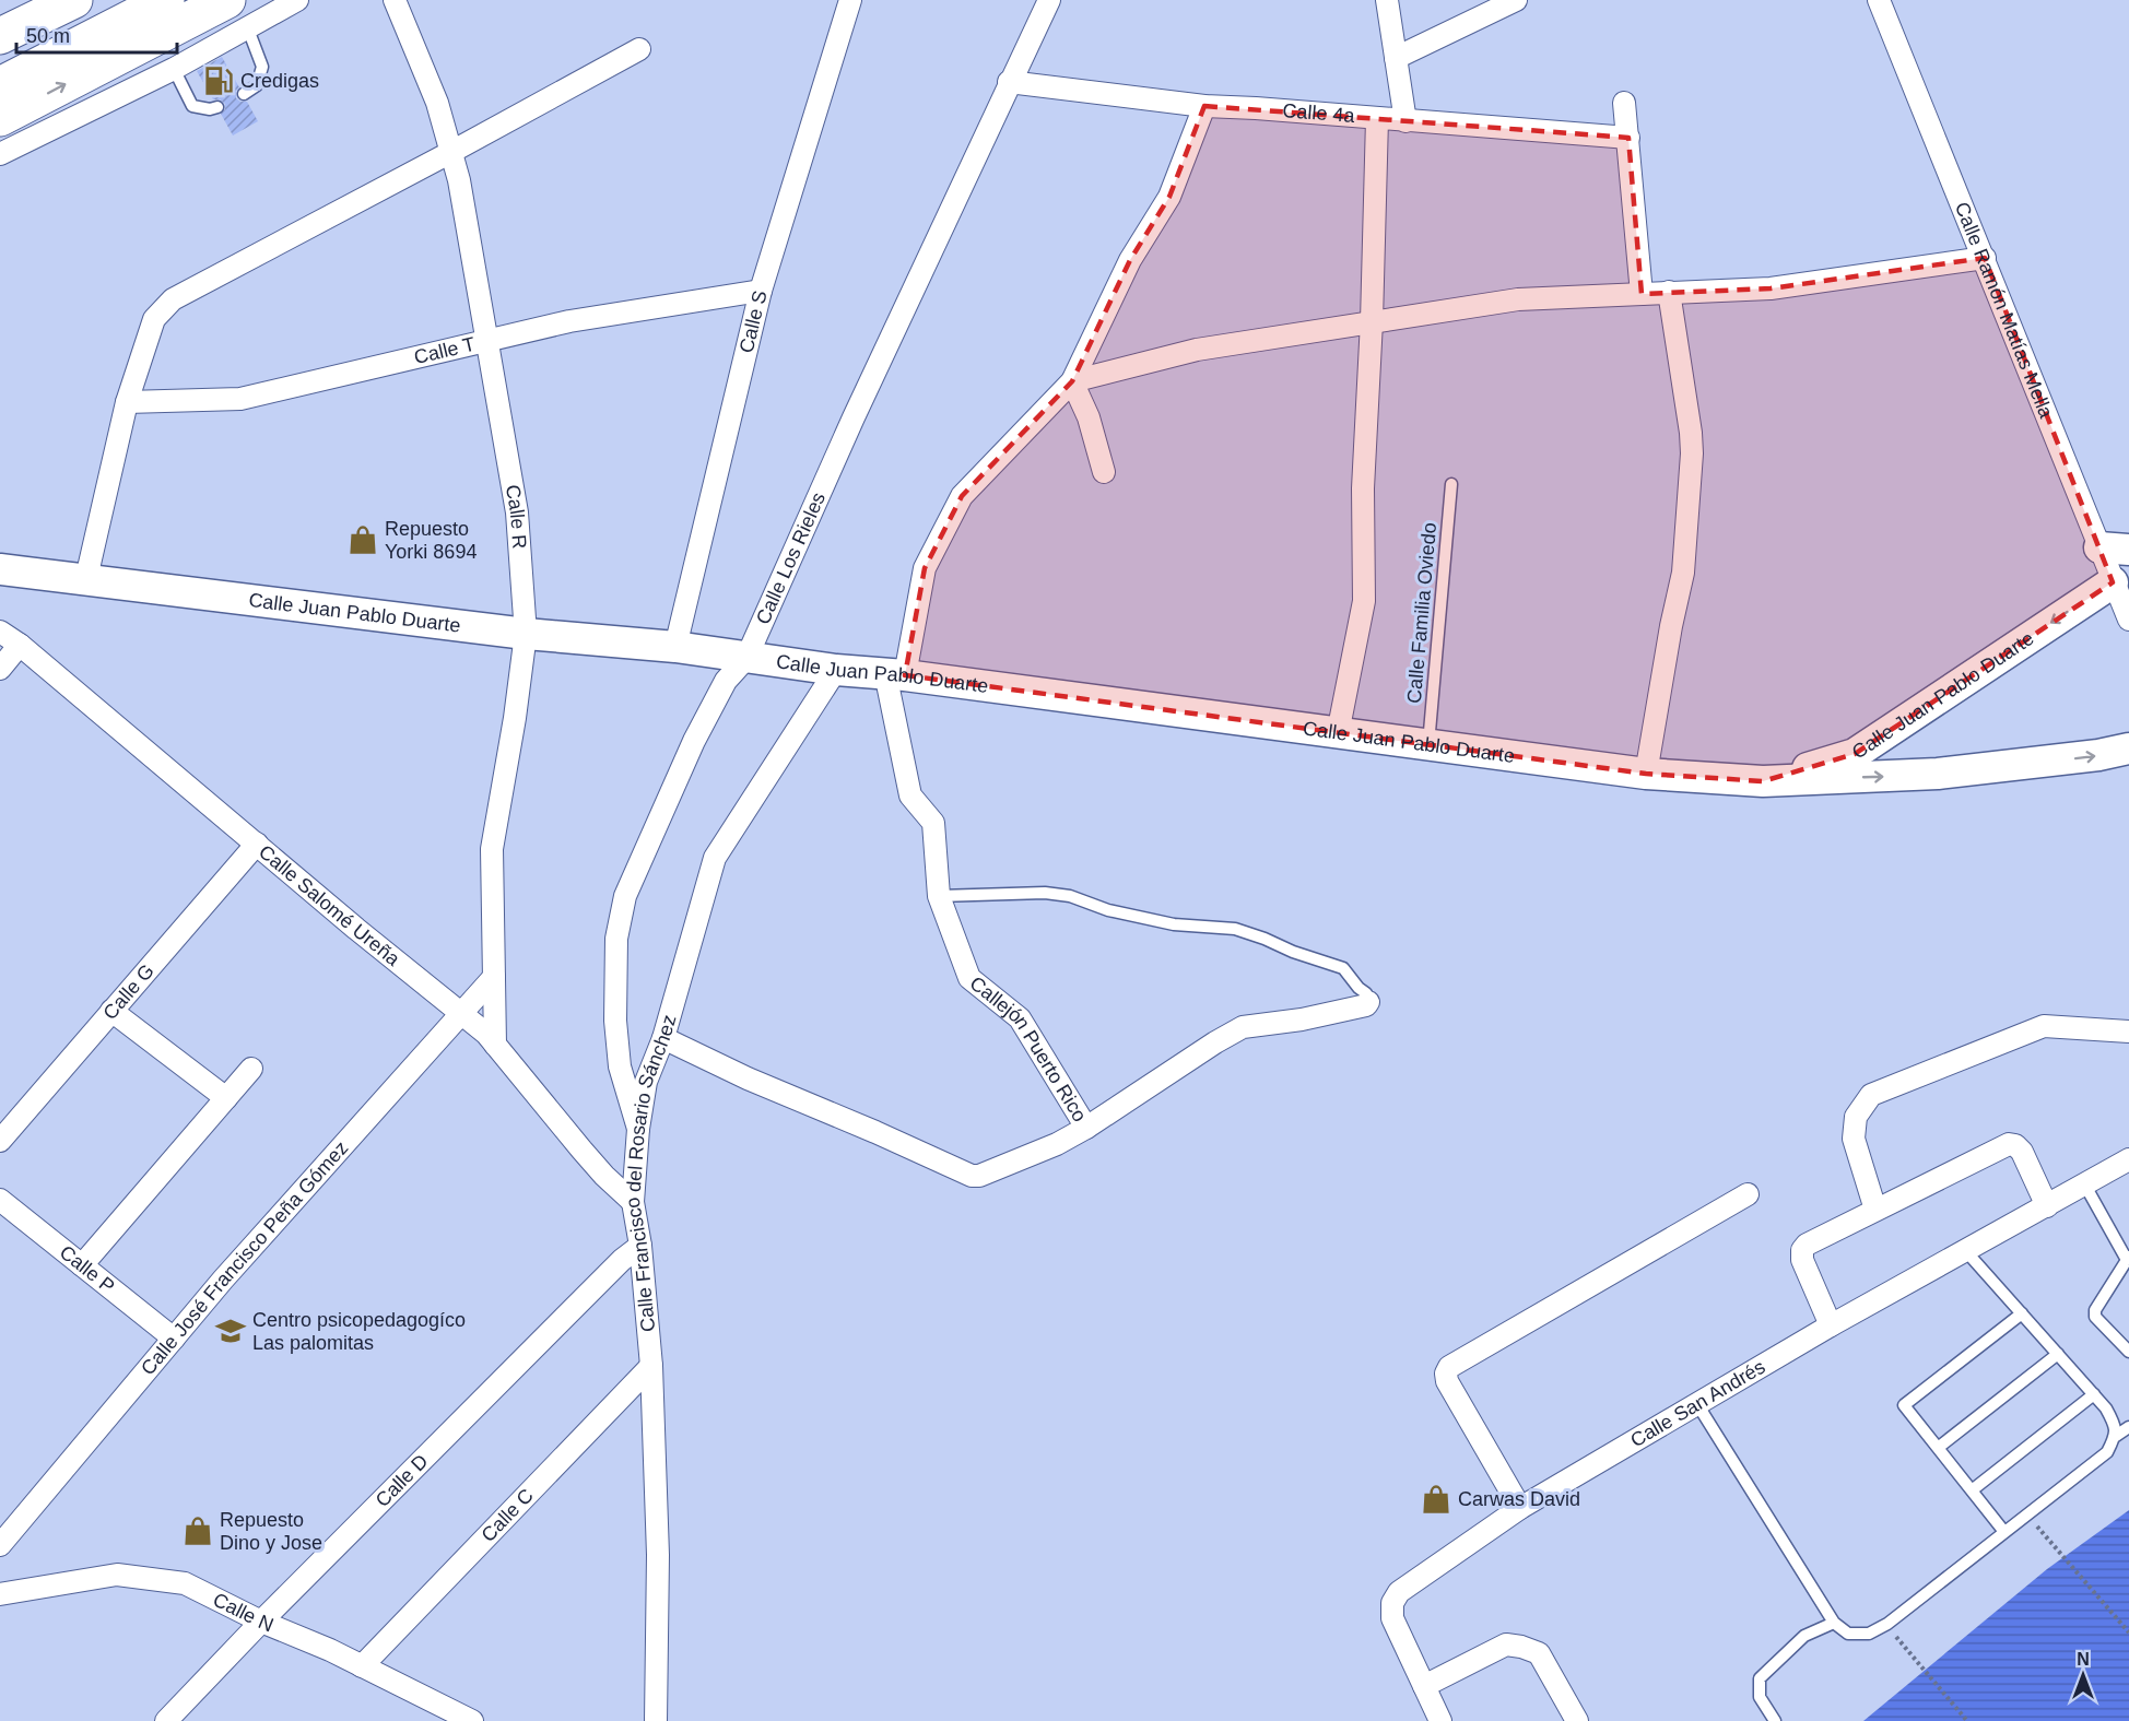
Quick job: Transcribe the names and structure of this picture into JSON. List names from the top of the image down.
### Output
{
  "streets": {
    "street": [
      "Calle 4a",
      "Calle Ramón Matías Mella",
      "Calle S",
      "Calle T",
      "Calle R",
      "Calle Los Rieles",
      "Calle Juan Pablo Duarte",
      "Calle Salomé Ureña",
      "Calle G",
      "Callejón Puerto Rico",
      "Calle Francisco del Rosario Sánchez",
      "Calle José Francisco Peña Gómez",
      "Calle P",
      "Calle San Andrés",
      "Calle D",
      "Calle C",
      "Calle N"
    ],
    "lane": ["Calle Familia Oviedo"]
  },
  "crossings": [
    ["Calle 4a", "Calle Los Rieles"],
    ["Calle Ramón Matías Mella", "Calle Juan Pablo Duarte"],
    ["Calle S", "Calle T"],
    ["Calle S", "Calle Juan Pablo Duarte"],
    ["Calle T", "Calle R"],
    ["Calle R", "Calle Juan Pablo Duarte"],
    ["Calle R", "Calle Salomé Ureña"],
    ["Calle R", "Calle José Francisco Peña Gómez"],
    ["Calle Los Rieles", "Calle Juan Pablo Duarte"],
    ["Calle Los Rieles", "Calle Francisco del Rosario Sánchez"],
    ["Calle Juan Pablo Duarte", "Calle Familia Oviedo"],
    ["Calle Juan Pablo Duarte", "Callejón Puerto Rico"],
    ["Calle Juan Pablo Duarte", "Calle Francisco del Rosario Sánchez"],
    ["Calle Salomé Ureña", "Calle G"],
    ["Calle Salomé Ureña", "Calle Francisco del Rosario Sánchez"],
    ["Calle Salomé Ureña", "Calle José Francisco Peña Gómez"],
    ["Calle Francisco del Rosario Sánchez", "Calle D"],
    ["Calle Francisco del Rosario Sánchez", "Calle C"],
    ["Calle José Francisco Peña Gómez", "Calle P"],
    ["Calle D", "Calle N"],
    ["Calle C", "Calle N"]
  ],
  "places": {
    "fuel station": ["Credigas"],
    "shop": ["Repuesto Yorki 8694", "Carwas David", "Repuesto Dino y Jose"],
    "school or university": ["Centro psicopedagogíco Las palomitas"]
  },
  "scale_bar": "50 m",
  "north": "top"
}
